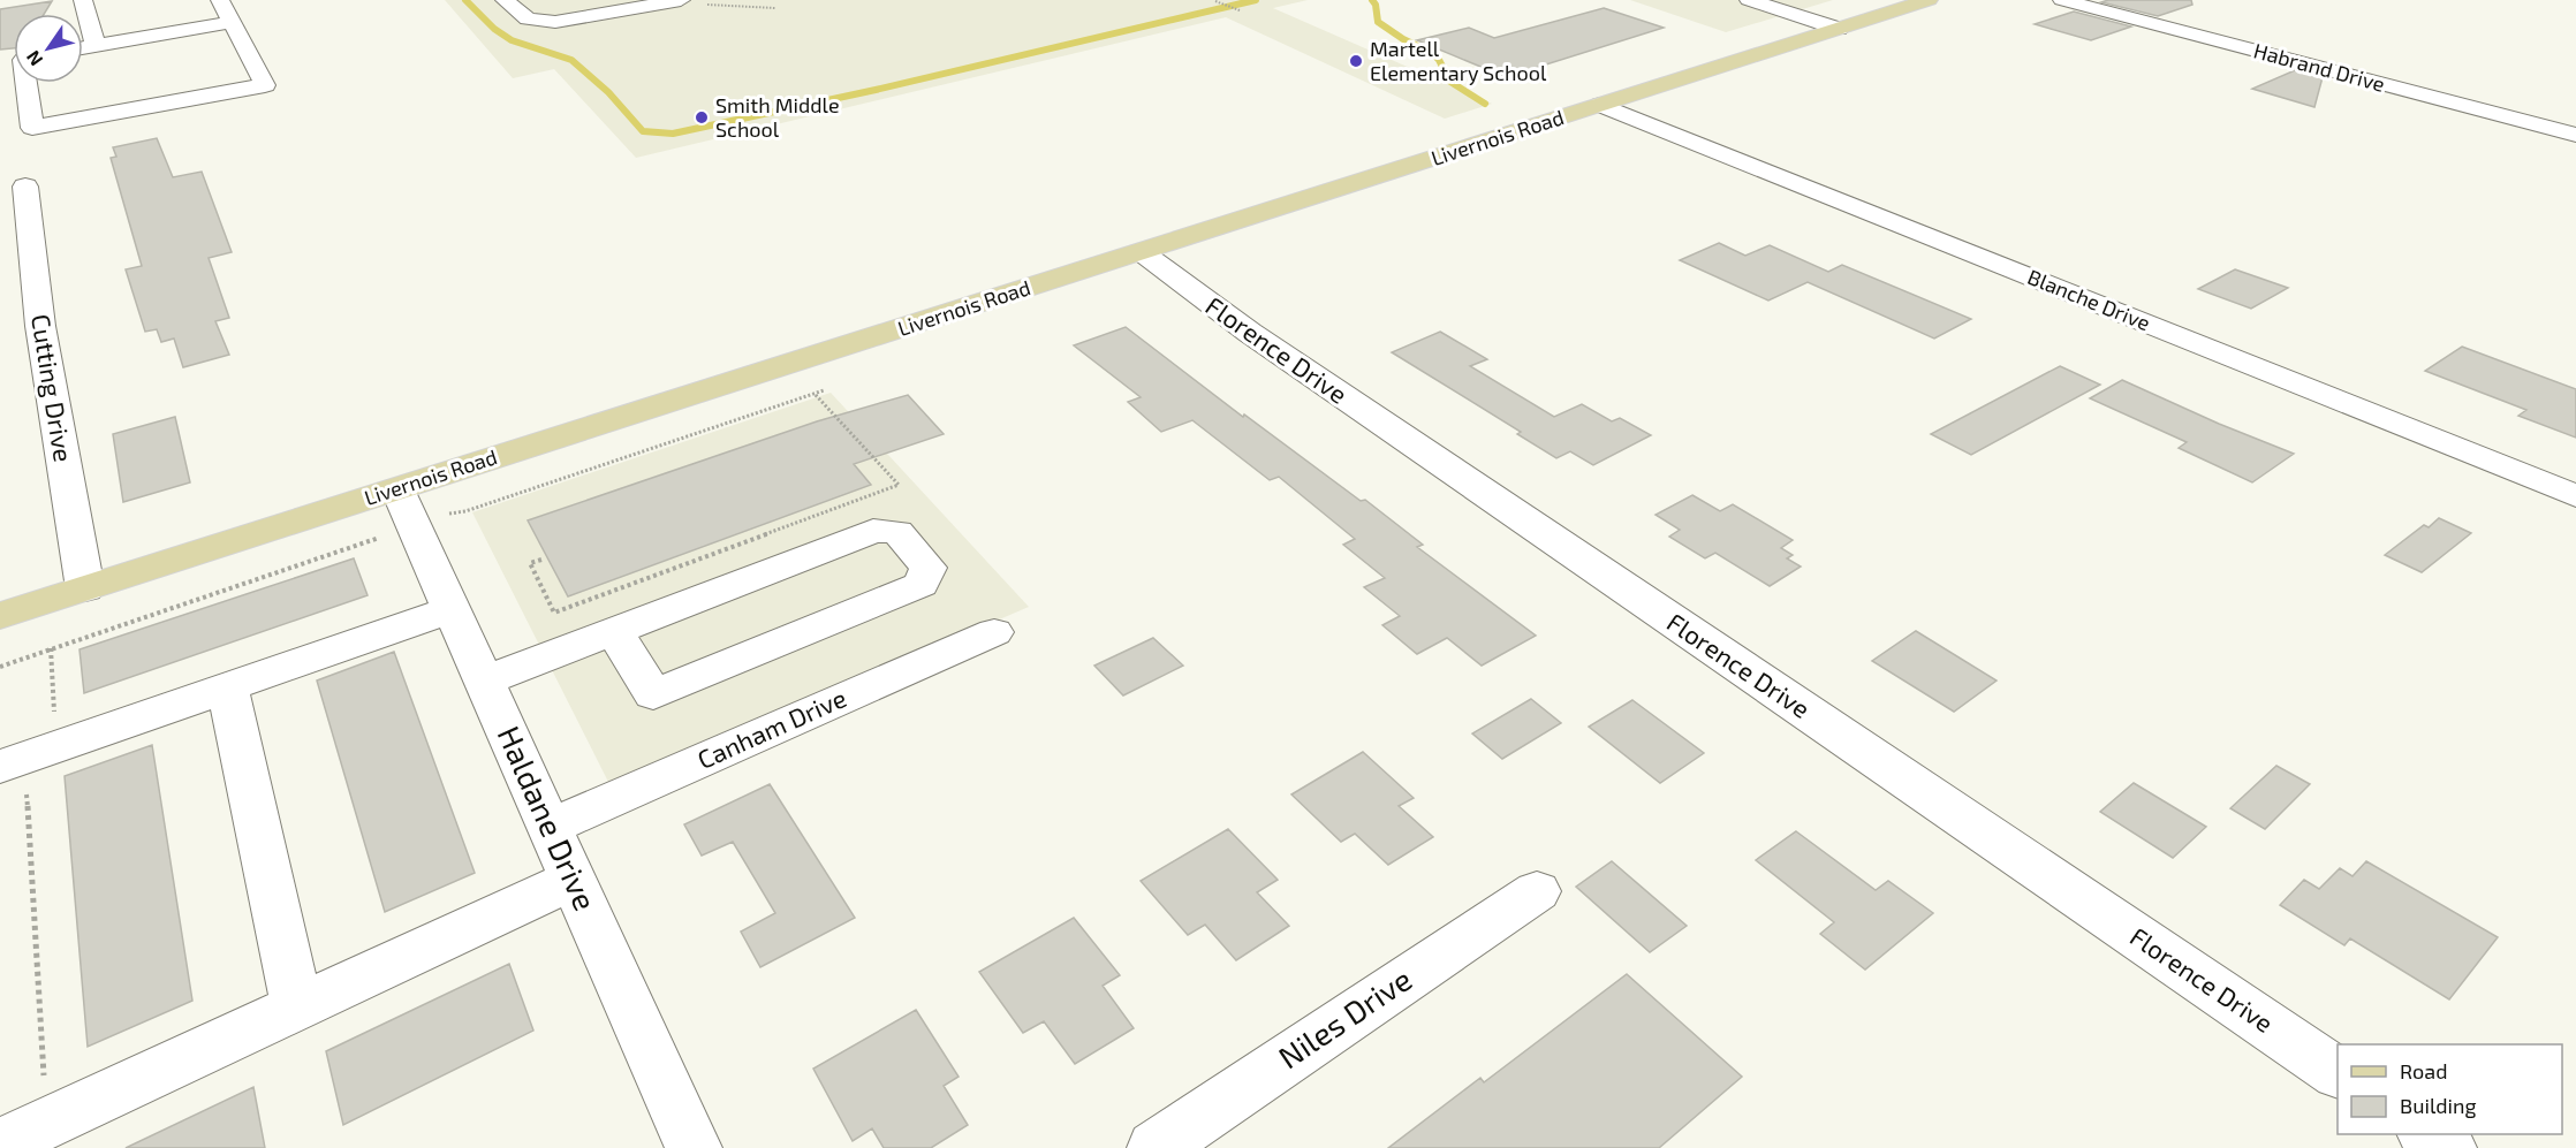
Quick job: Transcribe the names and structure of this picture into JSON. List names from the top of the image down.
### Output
{
  "streets": {
    "main road": ["Livernois Road"],
    "street": [
      "Habrand Drive",
      "Blanche Drive",
      "Florence Drive",
      "Cutting Drive",
      "Canham Drive",
      "Haldane Drive",
      "Niles Drive"
    ]
  },
  "crossings": [
    ["Livernois Road", "Blanche Drive"],
    ["Livernois Road", "Florence Drive"],
    ["Livernois Road", "Cutting Drive"],
    ["Livernois Road", "Haldane Drive"],
    ["Canham Drive", "Haldane Drive"]
  ],
  "places": ["Martell Elementary School", "Smith Middle School"],
  "legend": ["Road", "Building"],
  "north": "bottom left"
}
